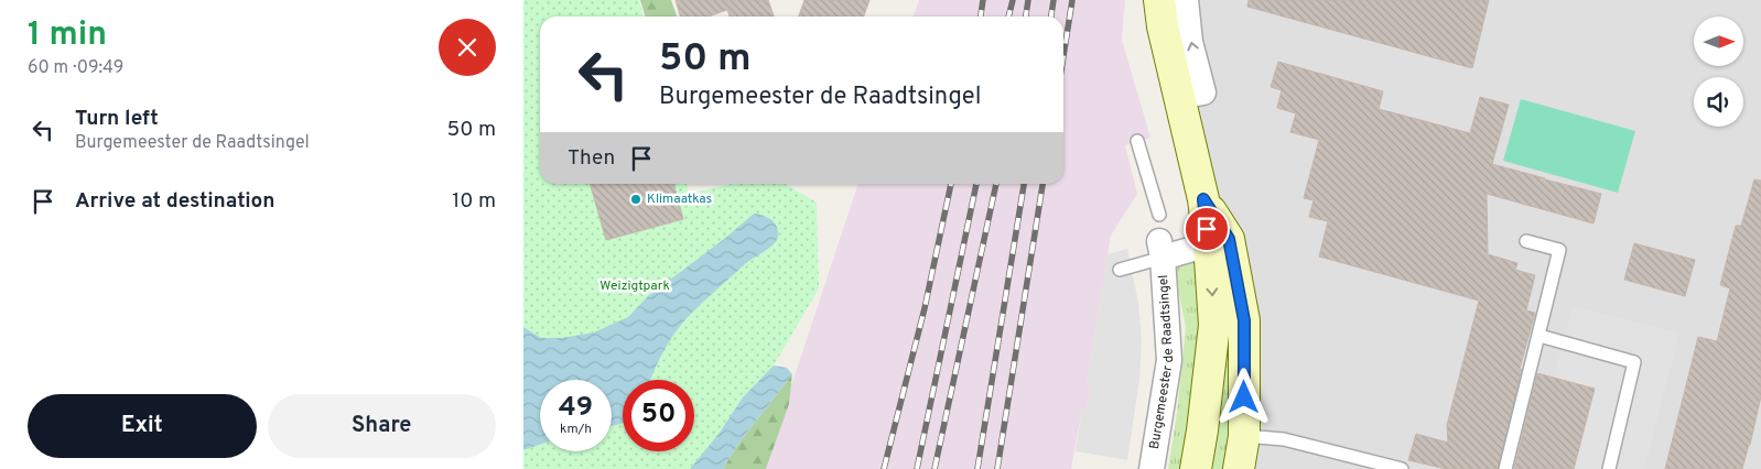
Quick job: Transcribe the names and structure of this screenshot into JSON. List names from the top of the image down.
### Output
{
  "streets": {
    "street": ["Burgemeester de Raadtsingel"]
  },
  "parks": ["Weizigtpark"],
  "places": ["Klimaatkas"],
  "north": "right",
  "page": {
    "heading": ["1 min", "60 m · 09:49"],
    "turn": ["50 m", "Burgemeester de Raadtsingel"],
    "list": [
      {
        "name": "Turn left",
        "note": "Burgemeester de Raadtsingel",
        "value": "50 m"
      },
      {
        "name": "Arrive at destination",
        "value": "10 m"
      }
    ],
    "then": "Then",
    "speed": "49 km/h",
    "limit": "50",
    "buttons": ["Exit", "Share"]
  }
}
